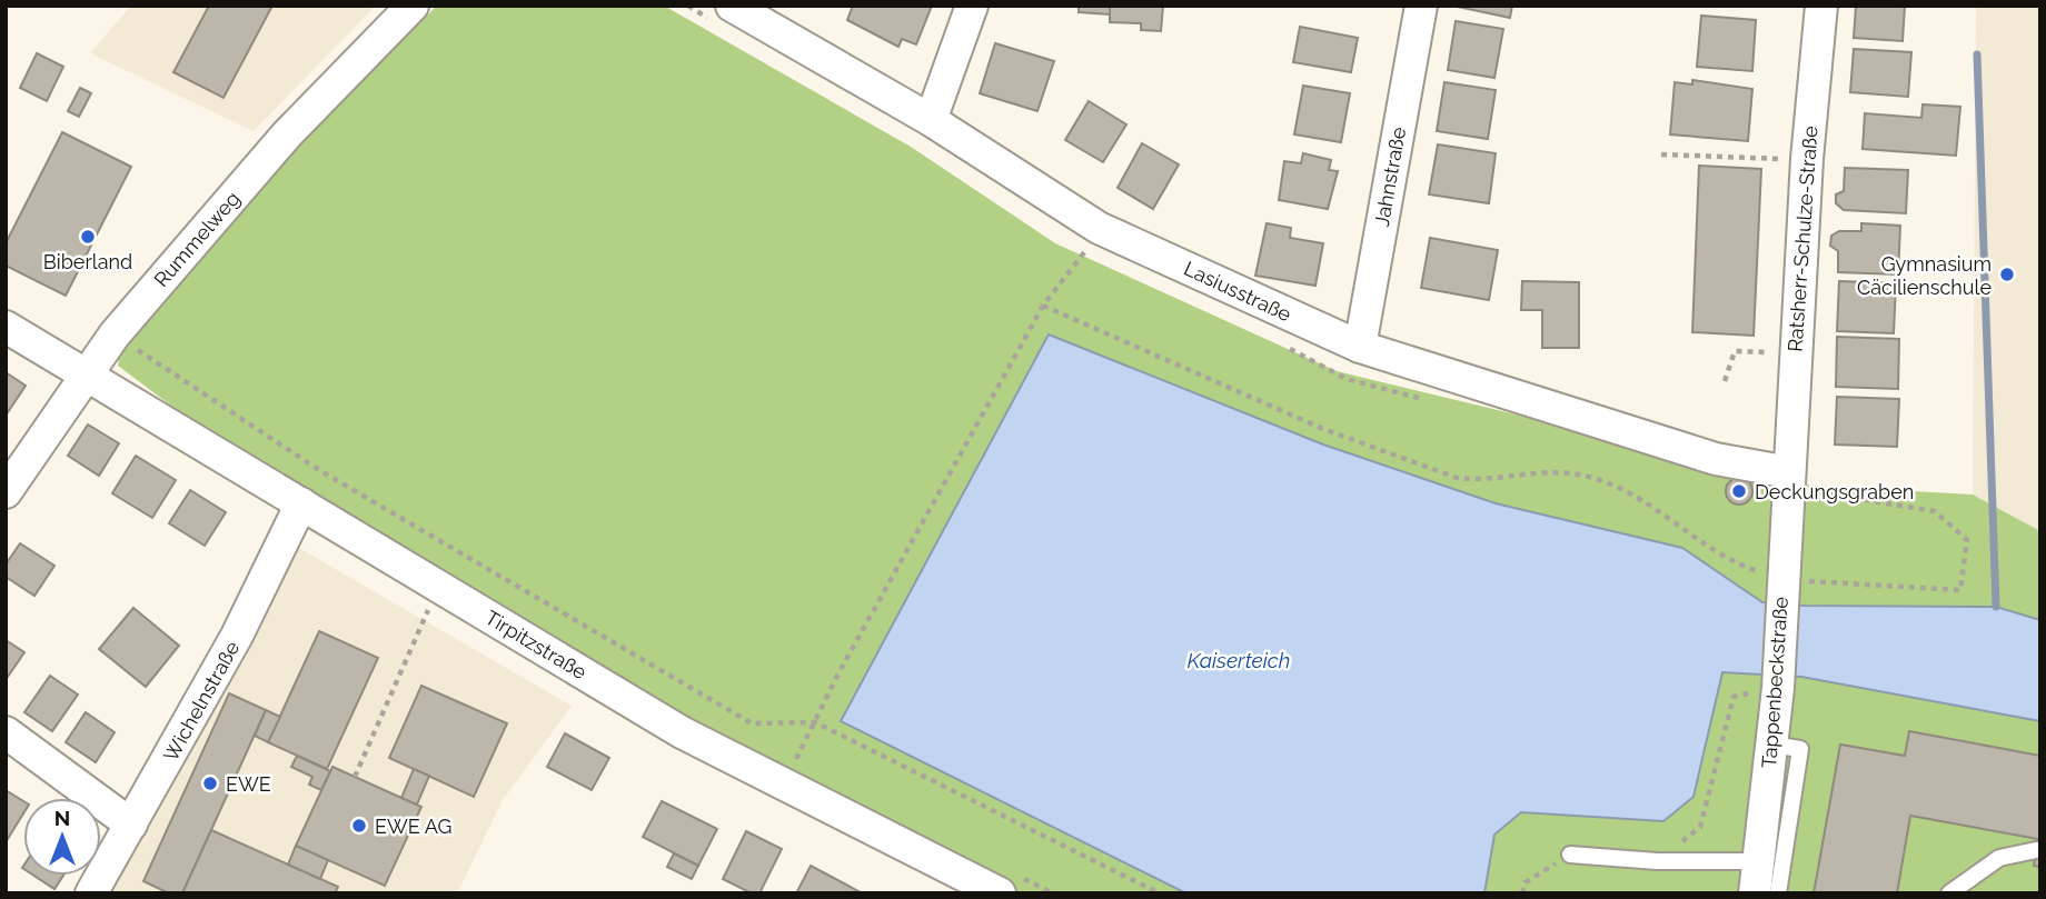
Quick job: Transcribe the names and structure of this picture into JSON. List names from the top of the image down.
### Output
{
  "streets": {
    "street": [
      "Jahnstraße",
      "Rummelweg",
      "Ratsherr-Schulze-Straße",
      "Lasiusstraße",
      "Tirpitzstraße",
      "Tappenbeckstraße",
      "Wichelnstraße"
    ]
  },
  "crossings": [
    ["Jahnstraße", "Lasiusstraße"],
    ["Rummelweg", "Tirpitzstraße"],
    ["Ratsherr-Schulze-Straße", "Lasiusstraße"],
    ["Ratsherr-Schulze-Straße", "Tappenbeckstraße"],
    ["Lasiusstraße", "Tappenbeckstraße"],
    ["Tirpitzstraße", "Wichelnstraße"]
  ],
  "water": ["Kaiserteich"],
  "places": [
    "Biberland",
    "Gymnasium Cäcilienschule",
    "Deckungsgraben",
    "EWE",
    "EWE AG"
  ],
  "north": "top"
}
